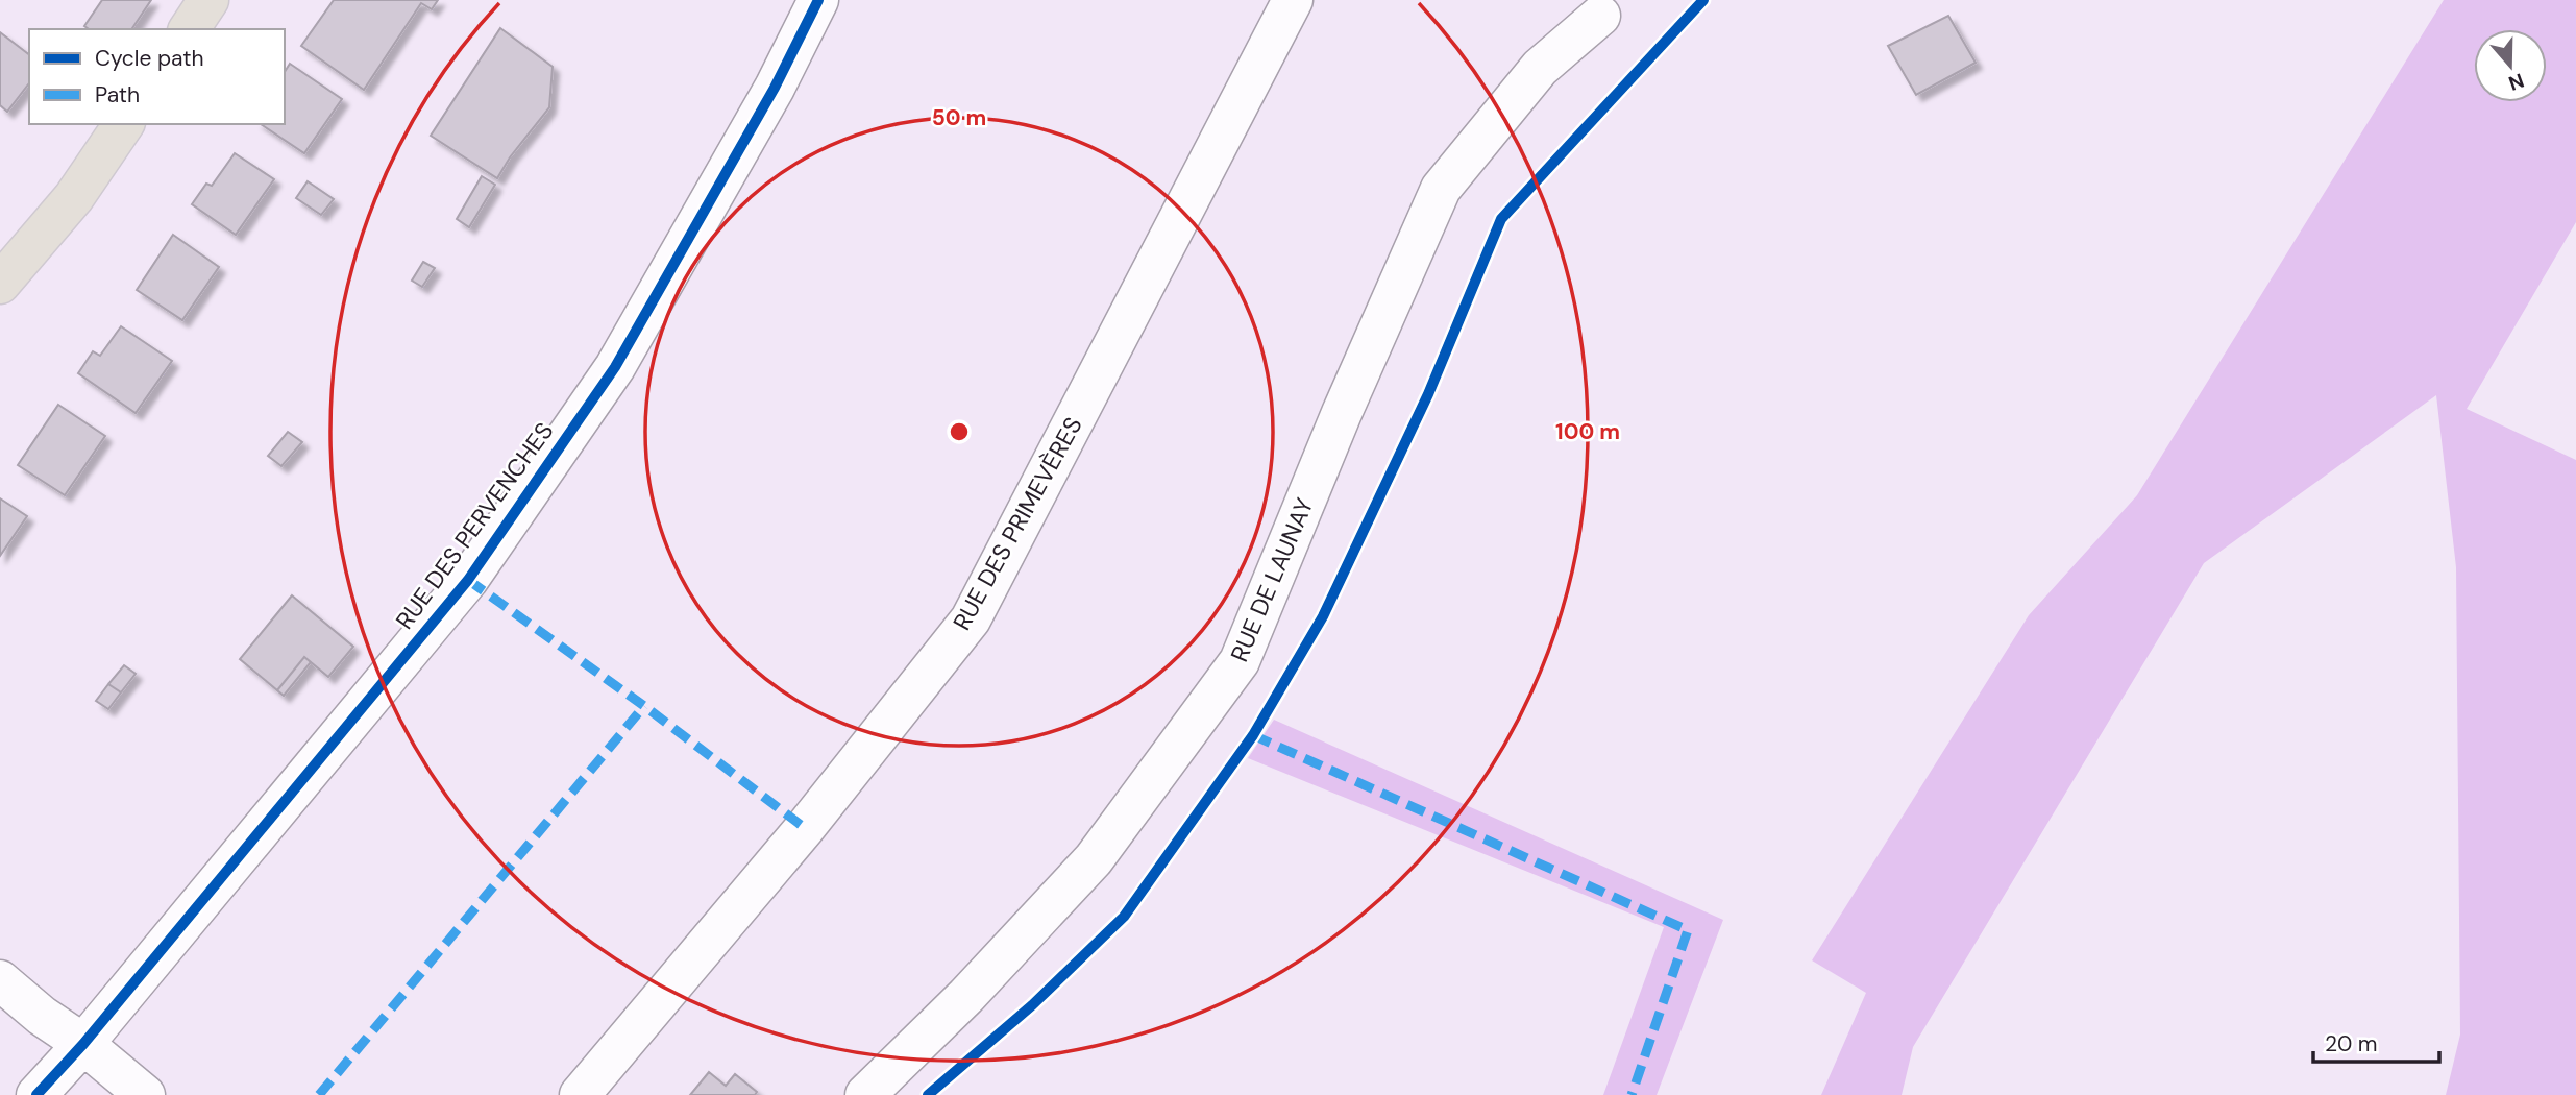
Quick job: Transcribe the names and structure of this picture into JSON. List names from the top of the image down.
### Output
{
  "streets": {
    "street": ["RUE DES PRIMEVÈRES", "RUE DES PERVENCHES", "RUE DE LAUNAY"]
  },
  "legend": ["Cycle path", "Path"],
  "scale_bar": "20 m",
  "north": "bottom",
  "rings": ["50 m", "100 m"]
}
